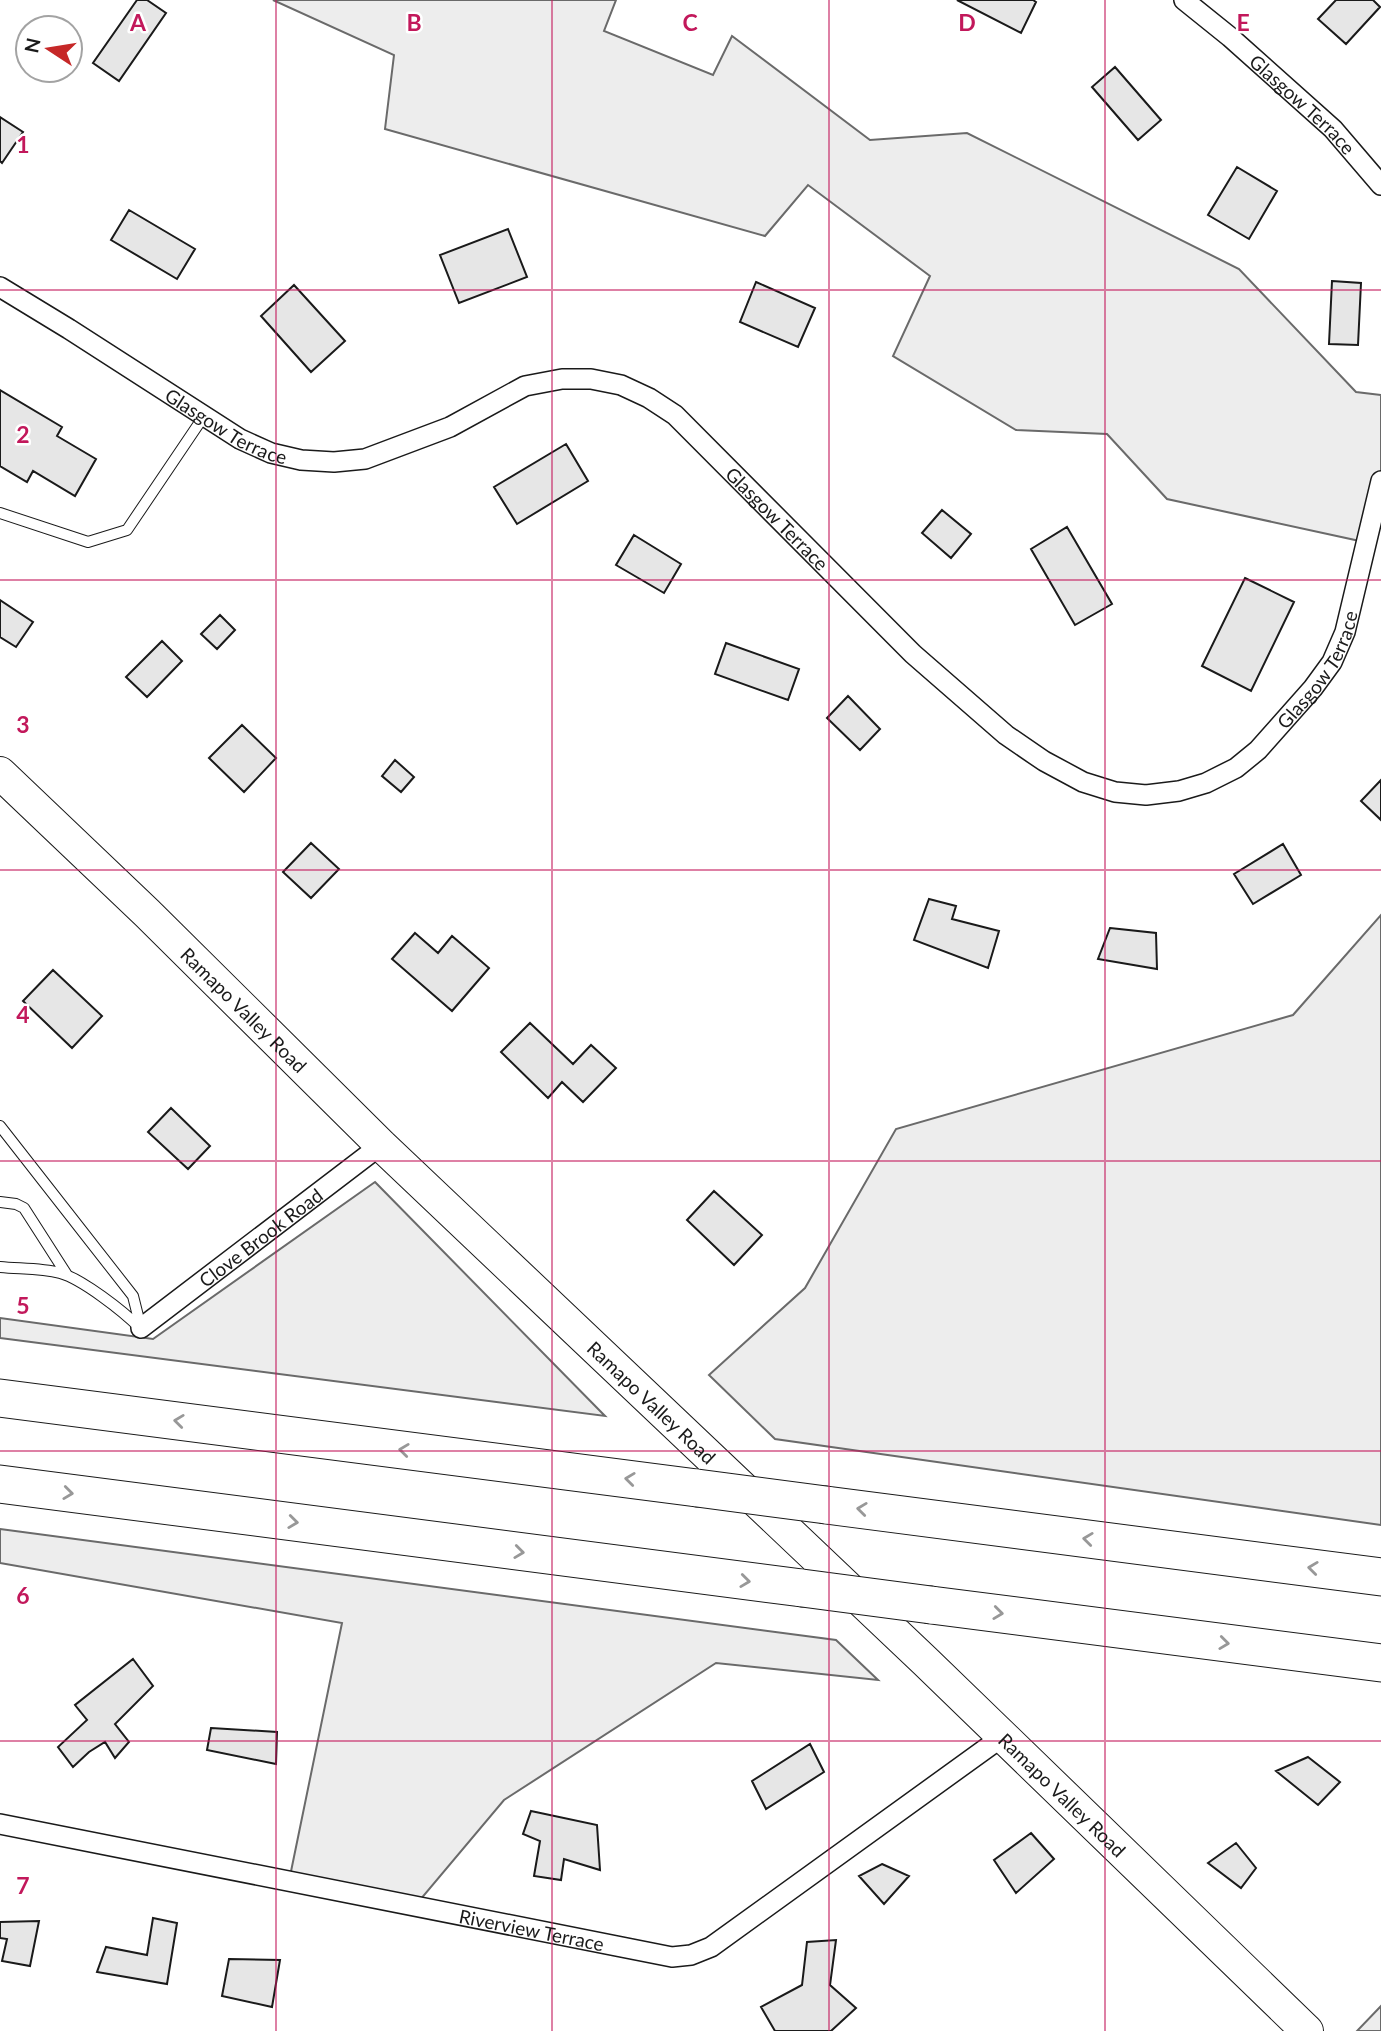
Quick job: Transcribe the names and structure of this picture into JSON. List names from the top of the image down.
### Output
{
  "streets": {
    "main road": ["Ramapo Valley Road"],
    "street": ["Glasgow Terrace", "Clove Brook Road", "Riverview Terrace"]
  },
  "crossings": [
    ["Ramapo Valley Road", "Clove Brook Road"],
    ["Ramapo Valley Road", "Riverview Terrace"]
  ],
  "north": "left",
  "grid": {
    "columns": [
      "A",
      "B",
      "C",
      "D",
      "E"
    ],
    "rows": [
      "1",
      "2",
      "3",
      "4",
      "5",
      "6",
      "7"
    ]
  }
}
